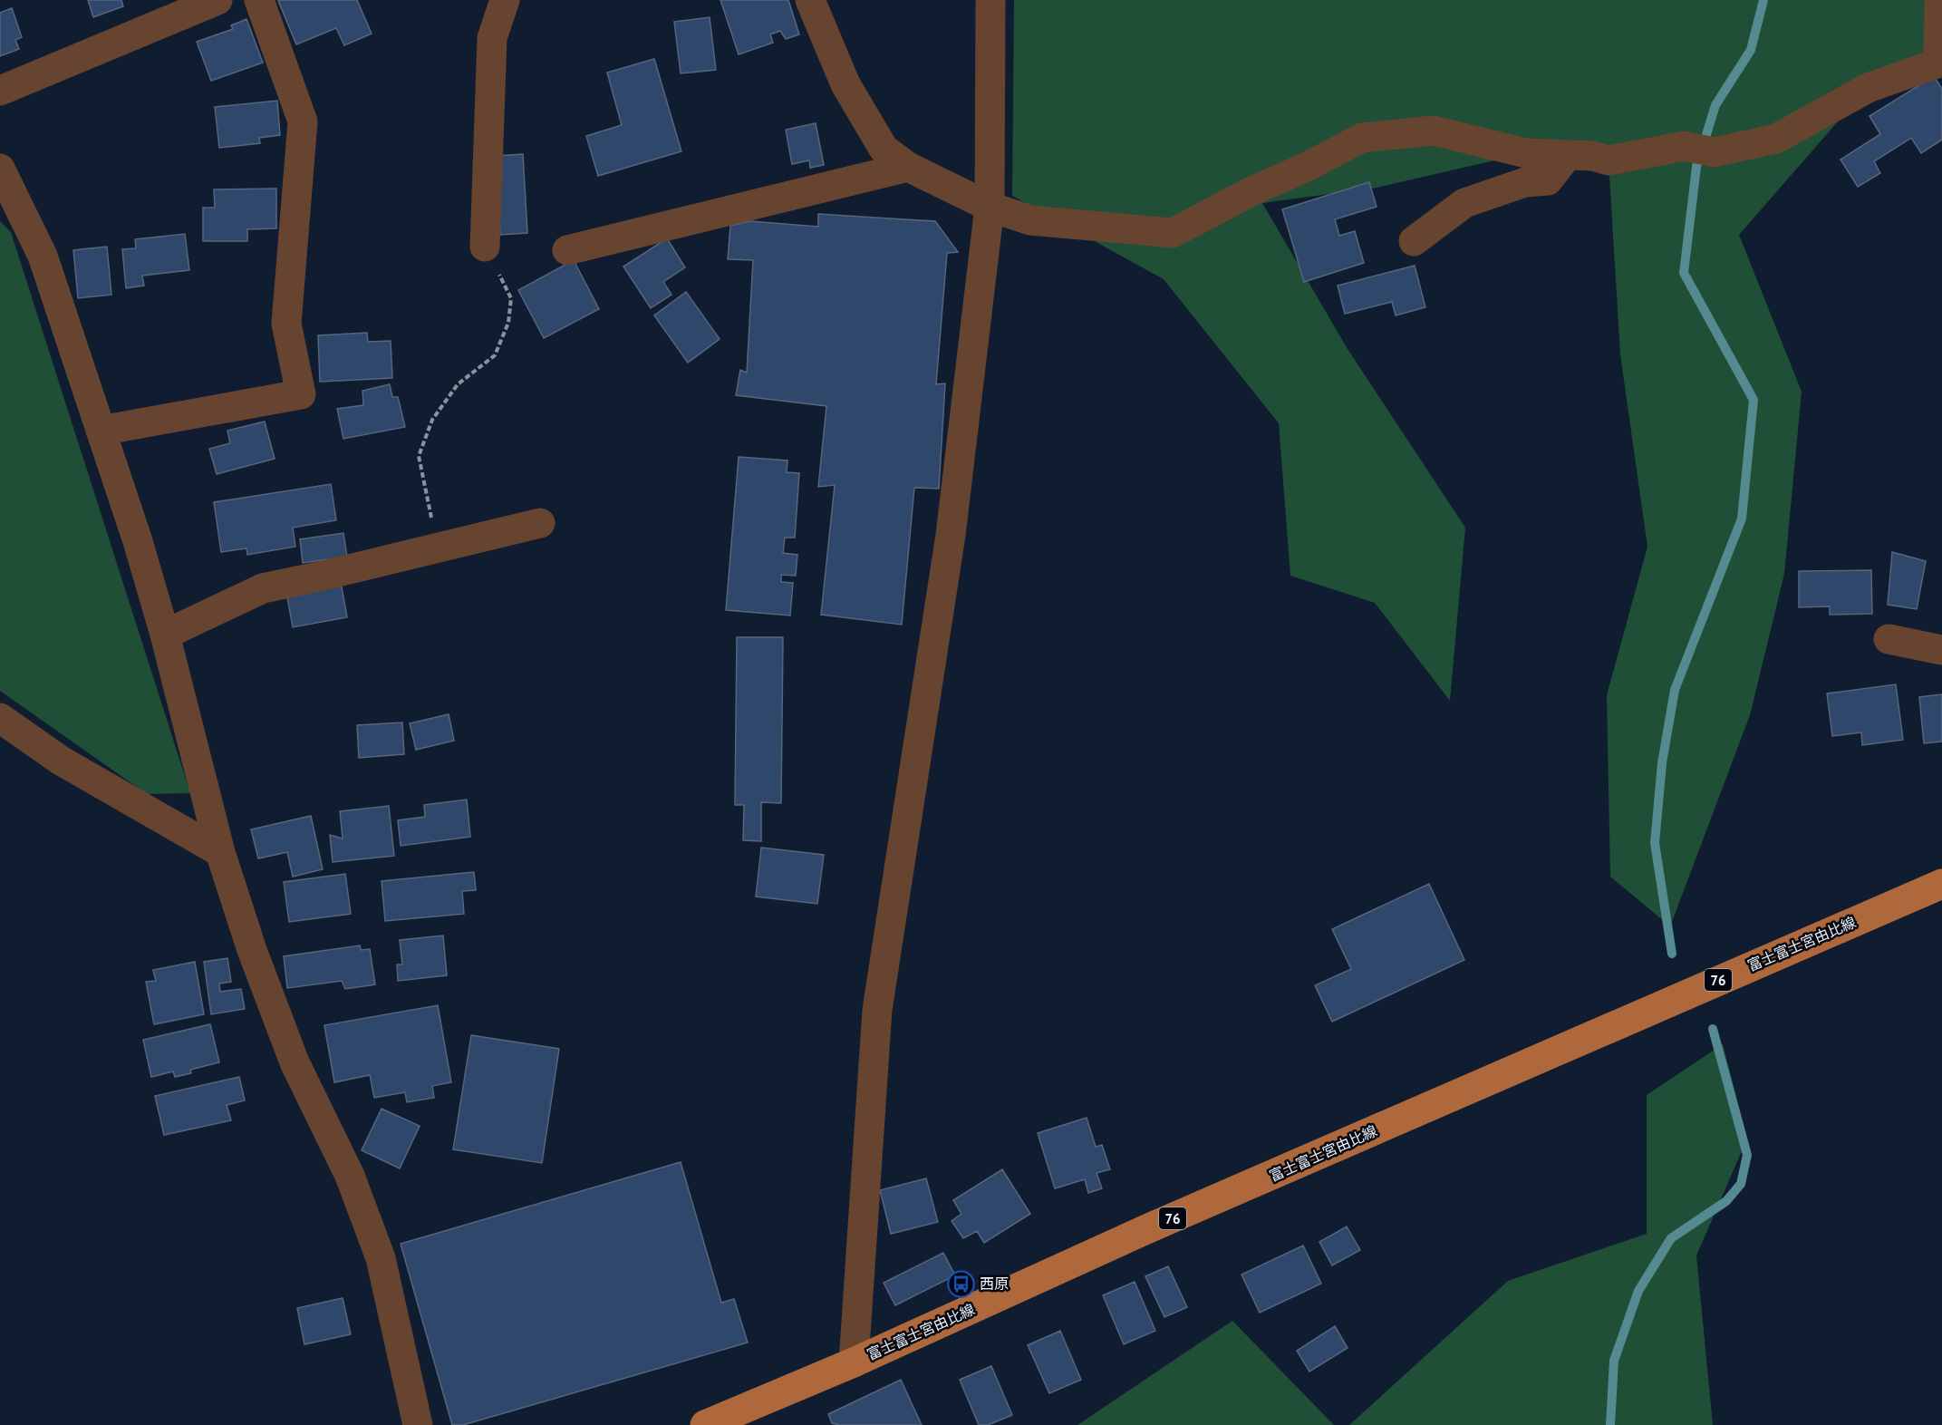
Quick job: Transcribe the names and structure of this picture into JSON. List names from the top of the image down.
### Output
{
  "streets": {
    "main road": ["富士富士宮由比線", "76"]
  },
  "places": {
    "bus stop": ["西原"]
  }
}
